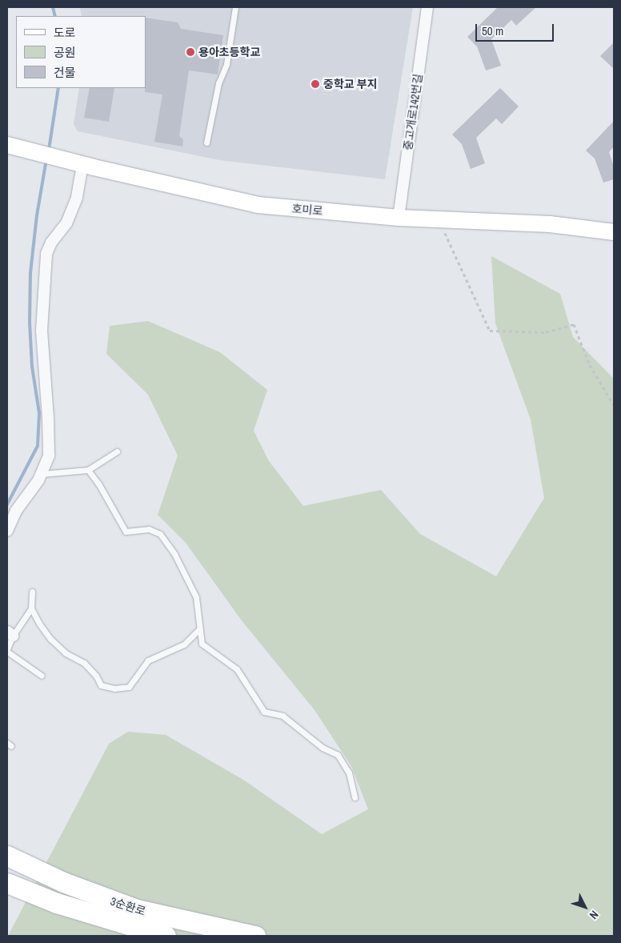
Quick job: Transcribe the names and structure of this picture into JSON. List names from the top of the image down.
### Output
{
  "streets": {
    "highway": ["3순환로"],
    "street": ["중고개로142번길", "호미로"]
  },
  "crossings": [
    ["중고개로142번길", "호미로"]
  ],
  "places": ["용아초등학교", "중학교 부지"],
  "legend": ["도로", "공원", "건물"],
  "scale_bar": "50 m",
  "north": "bottom right"
}
